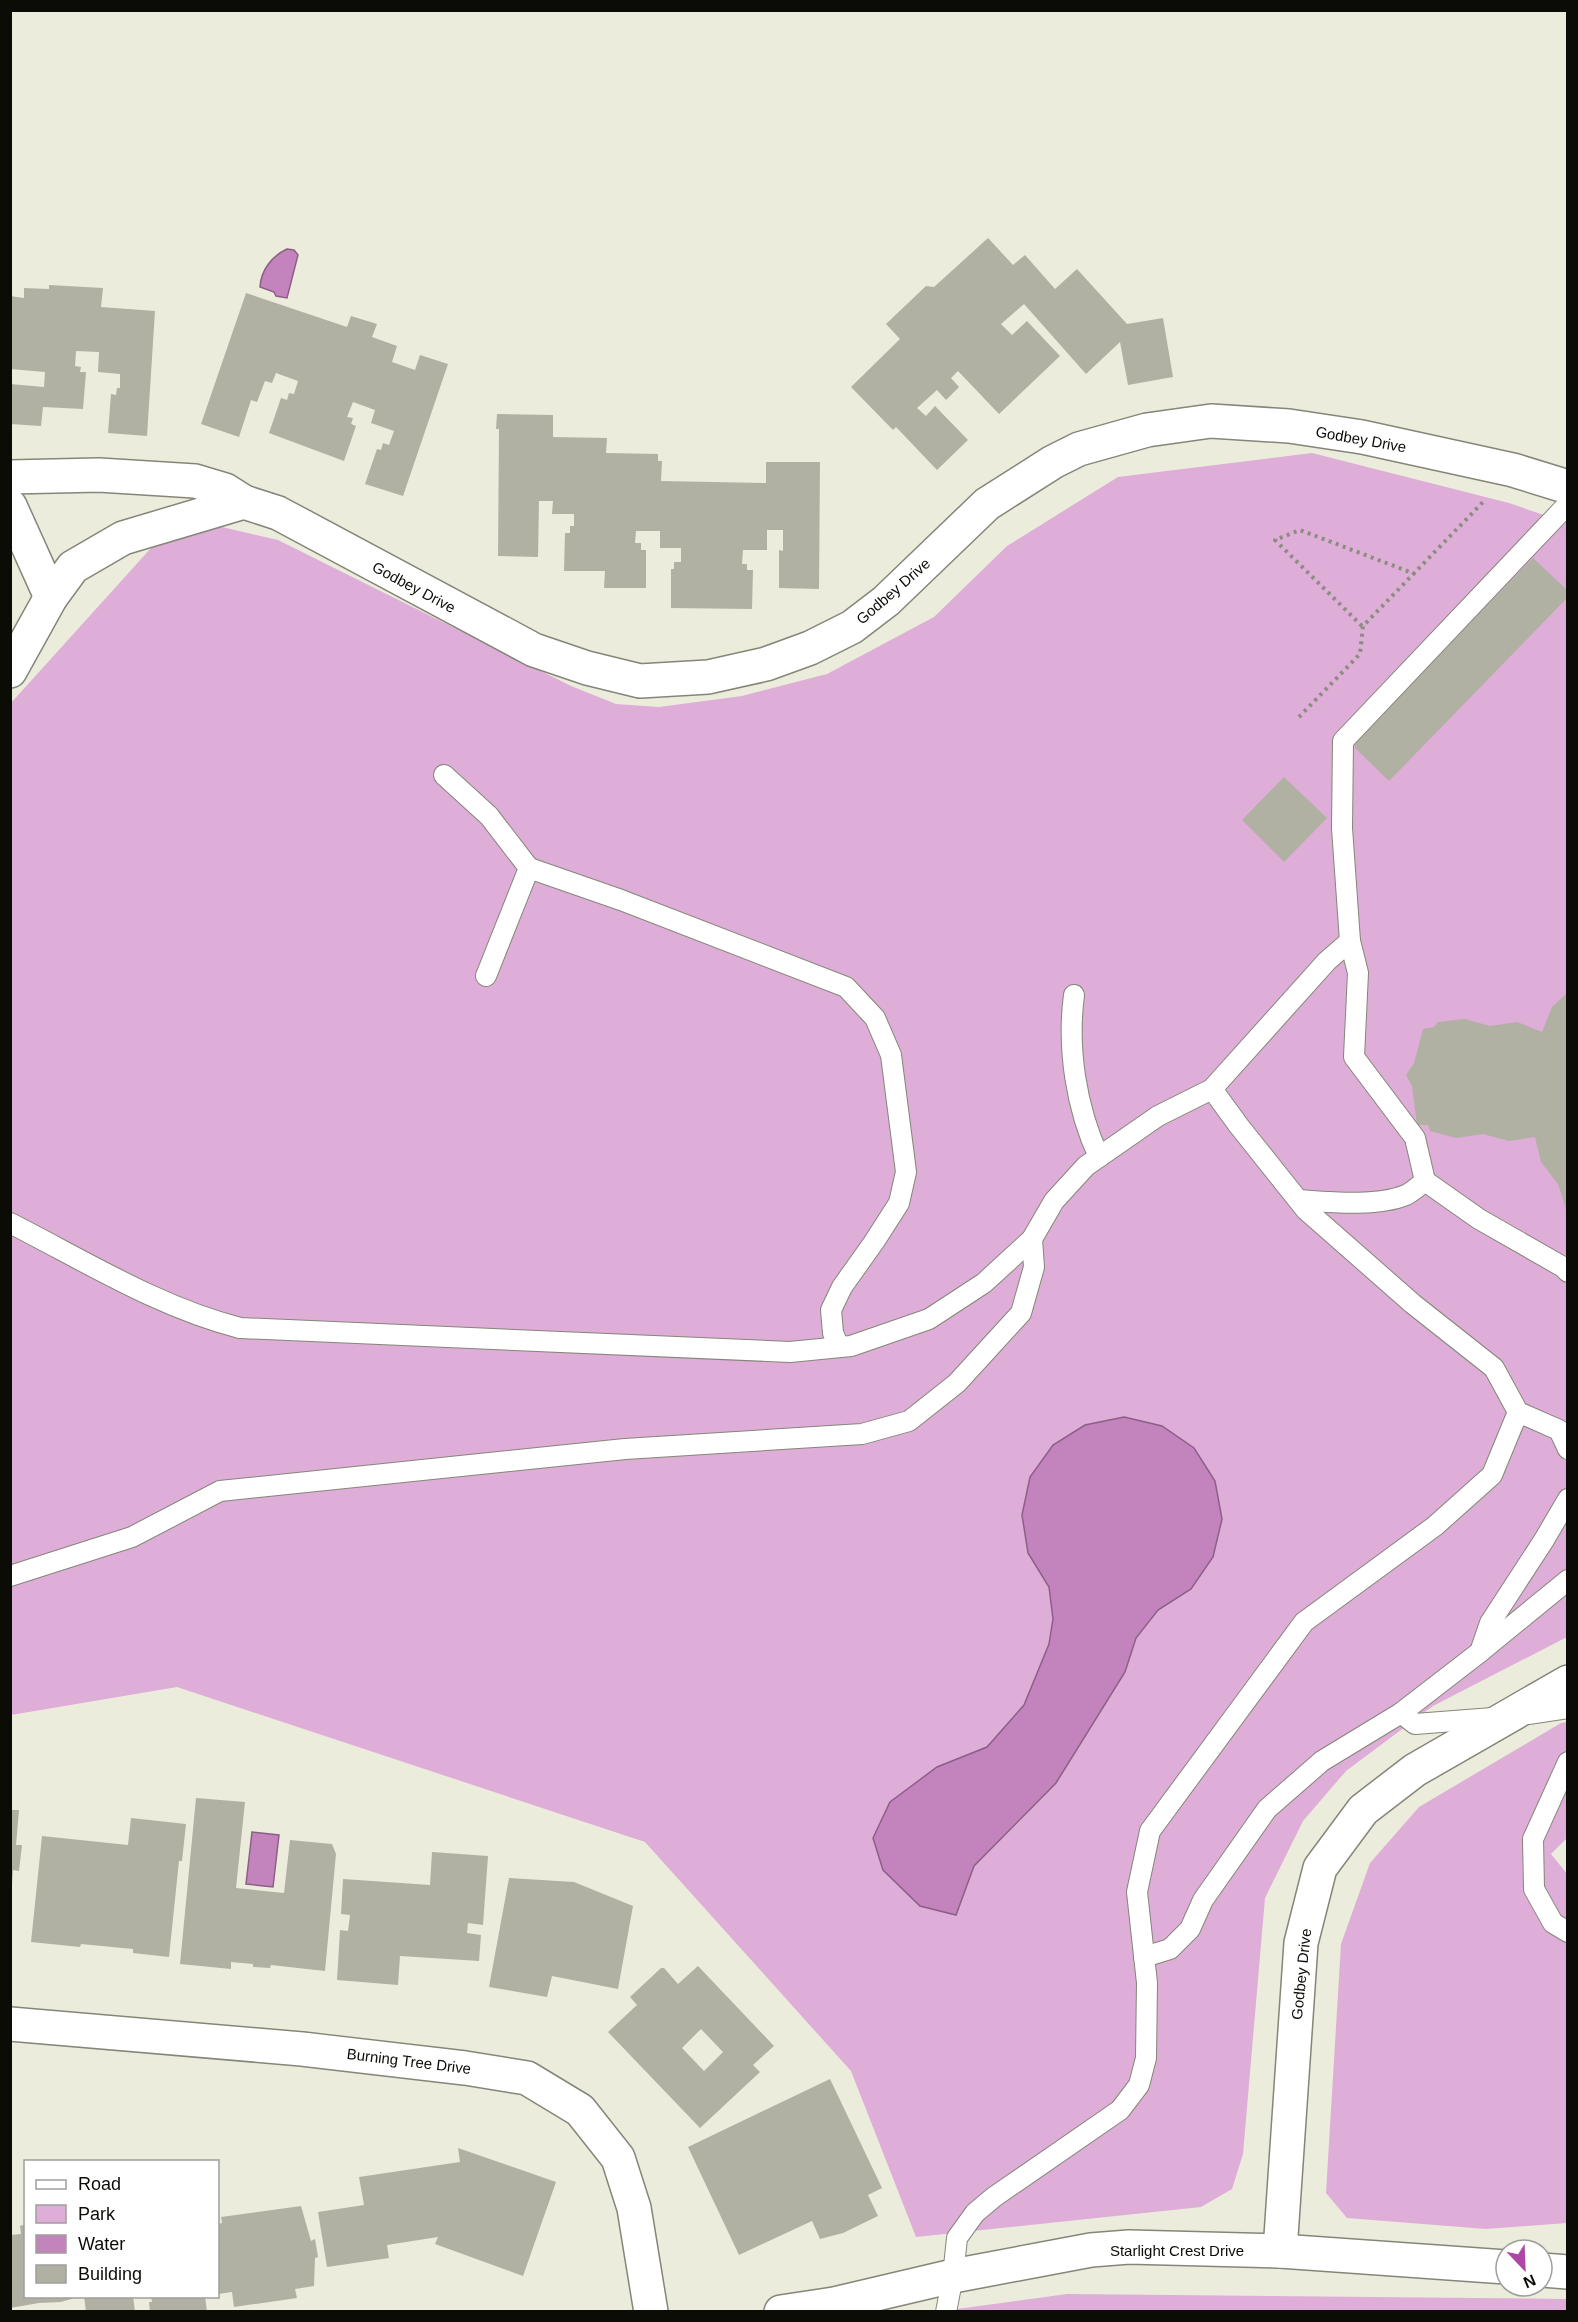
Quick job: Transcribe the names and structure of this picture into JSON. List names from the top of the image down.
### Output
{
  "streets": {
    "street": ["Godbey Drive", "Burning Tree Drive", "Starlight Crest Drive"]
  },
  "crossings": [
    ["Godbey Drive", "Starlight Crest Drive"]
  ],
  "legend": [
    "Road",
    "Park",
    "Water",
    "Building"
  ],
  "north": "bottom right"
}
